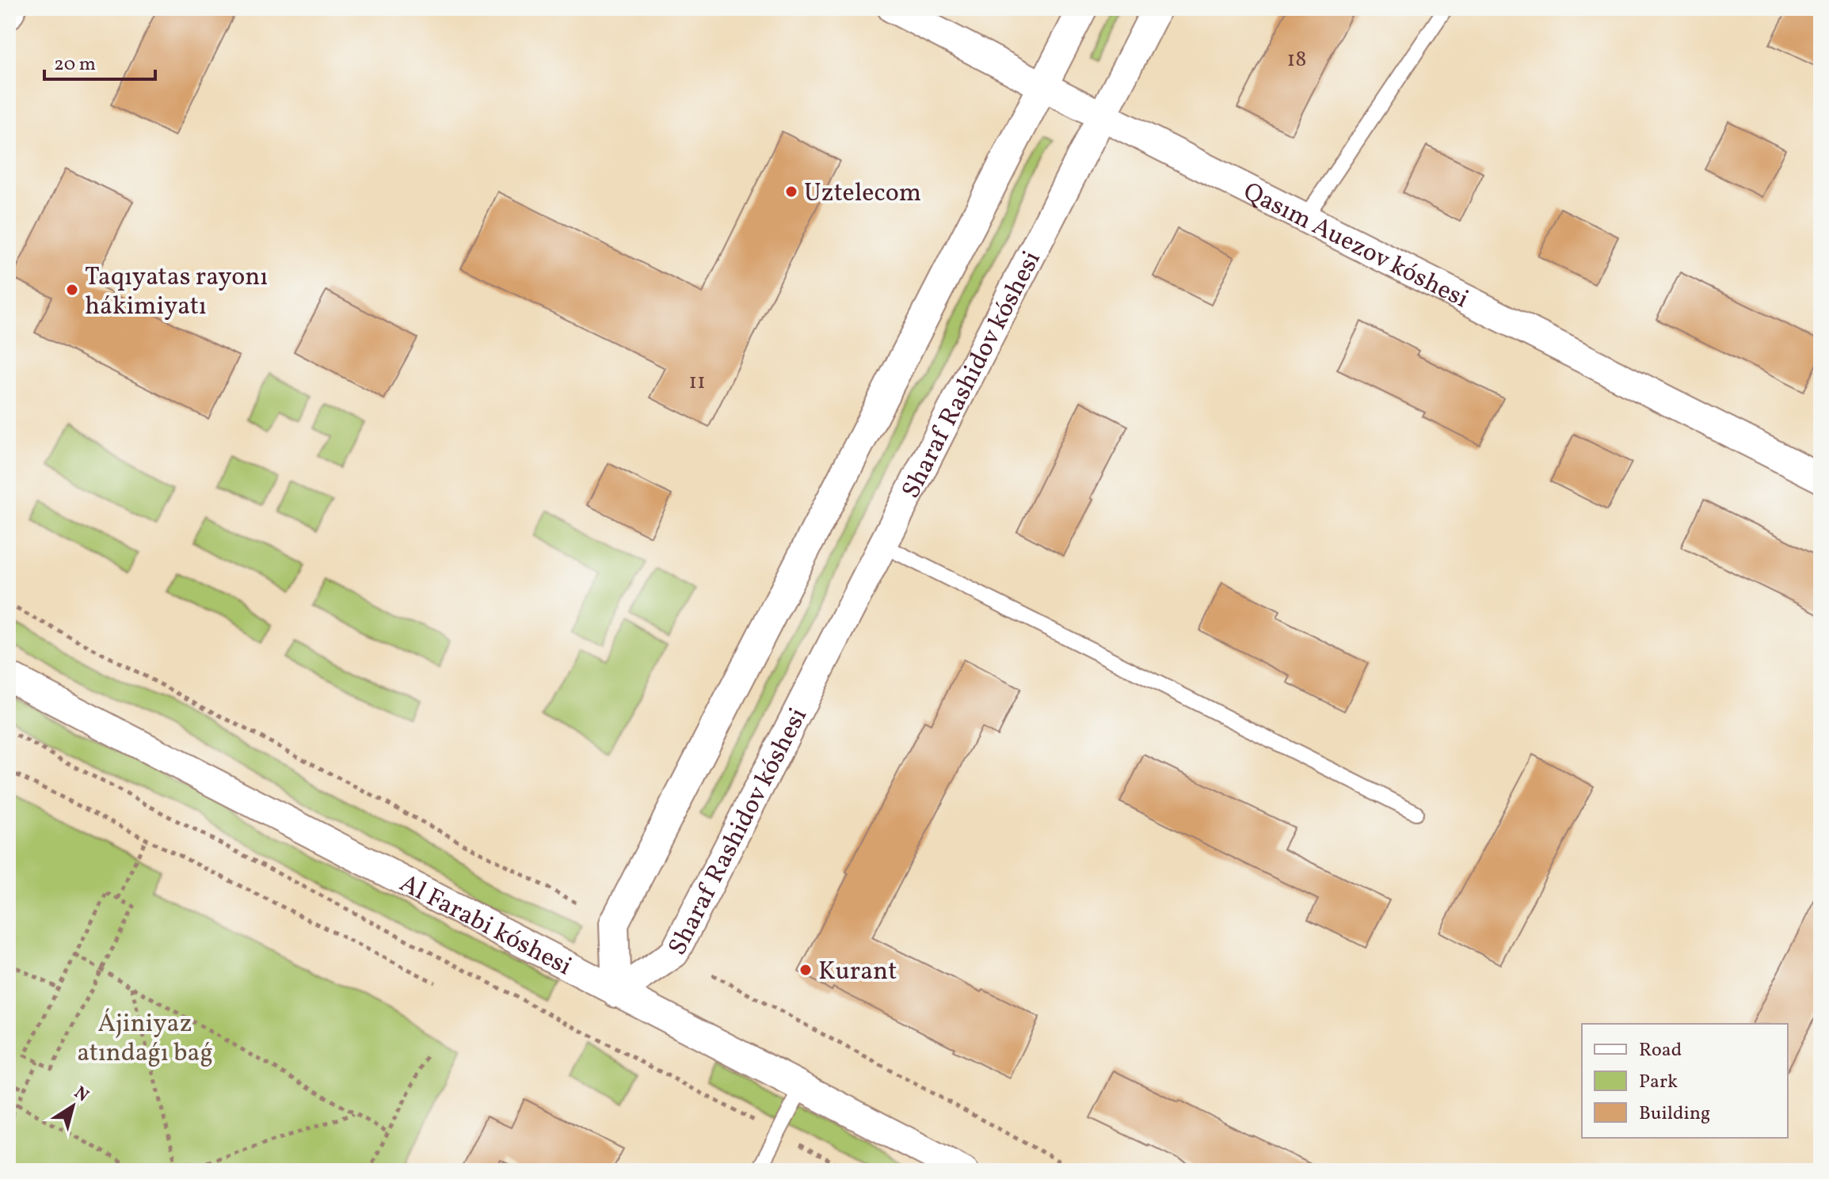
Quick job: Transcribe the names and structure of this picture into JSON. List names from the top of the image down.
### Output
{
  "streets": {
    "street": ["Qasım Auezov kóshesi", "Sharaf Rashidov kóshesi", "Al Farabi kóshesi"]
  },
  "crossings": [
    ["Qasım Auezov kóshesi", "Sharaf Rashidov kóshesi"],
    ["Sharaf Rashidov kóshesi", "Al Farabi kóshesi"]
  ],
  "parks": ["Ájiniyaz atındaǵı baǵ"],
  "places": ["Uztelecom", "Taqıyatas rayonı hákimiyatı", "Kurant"],
  "house_numbers": ["18", "11"],
  "legend": ["Road", "Park", "Building"],
  "scale_bar": "20 m",
  "north": "top right"
}
